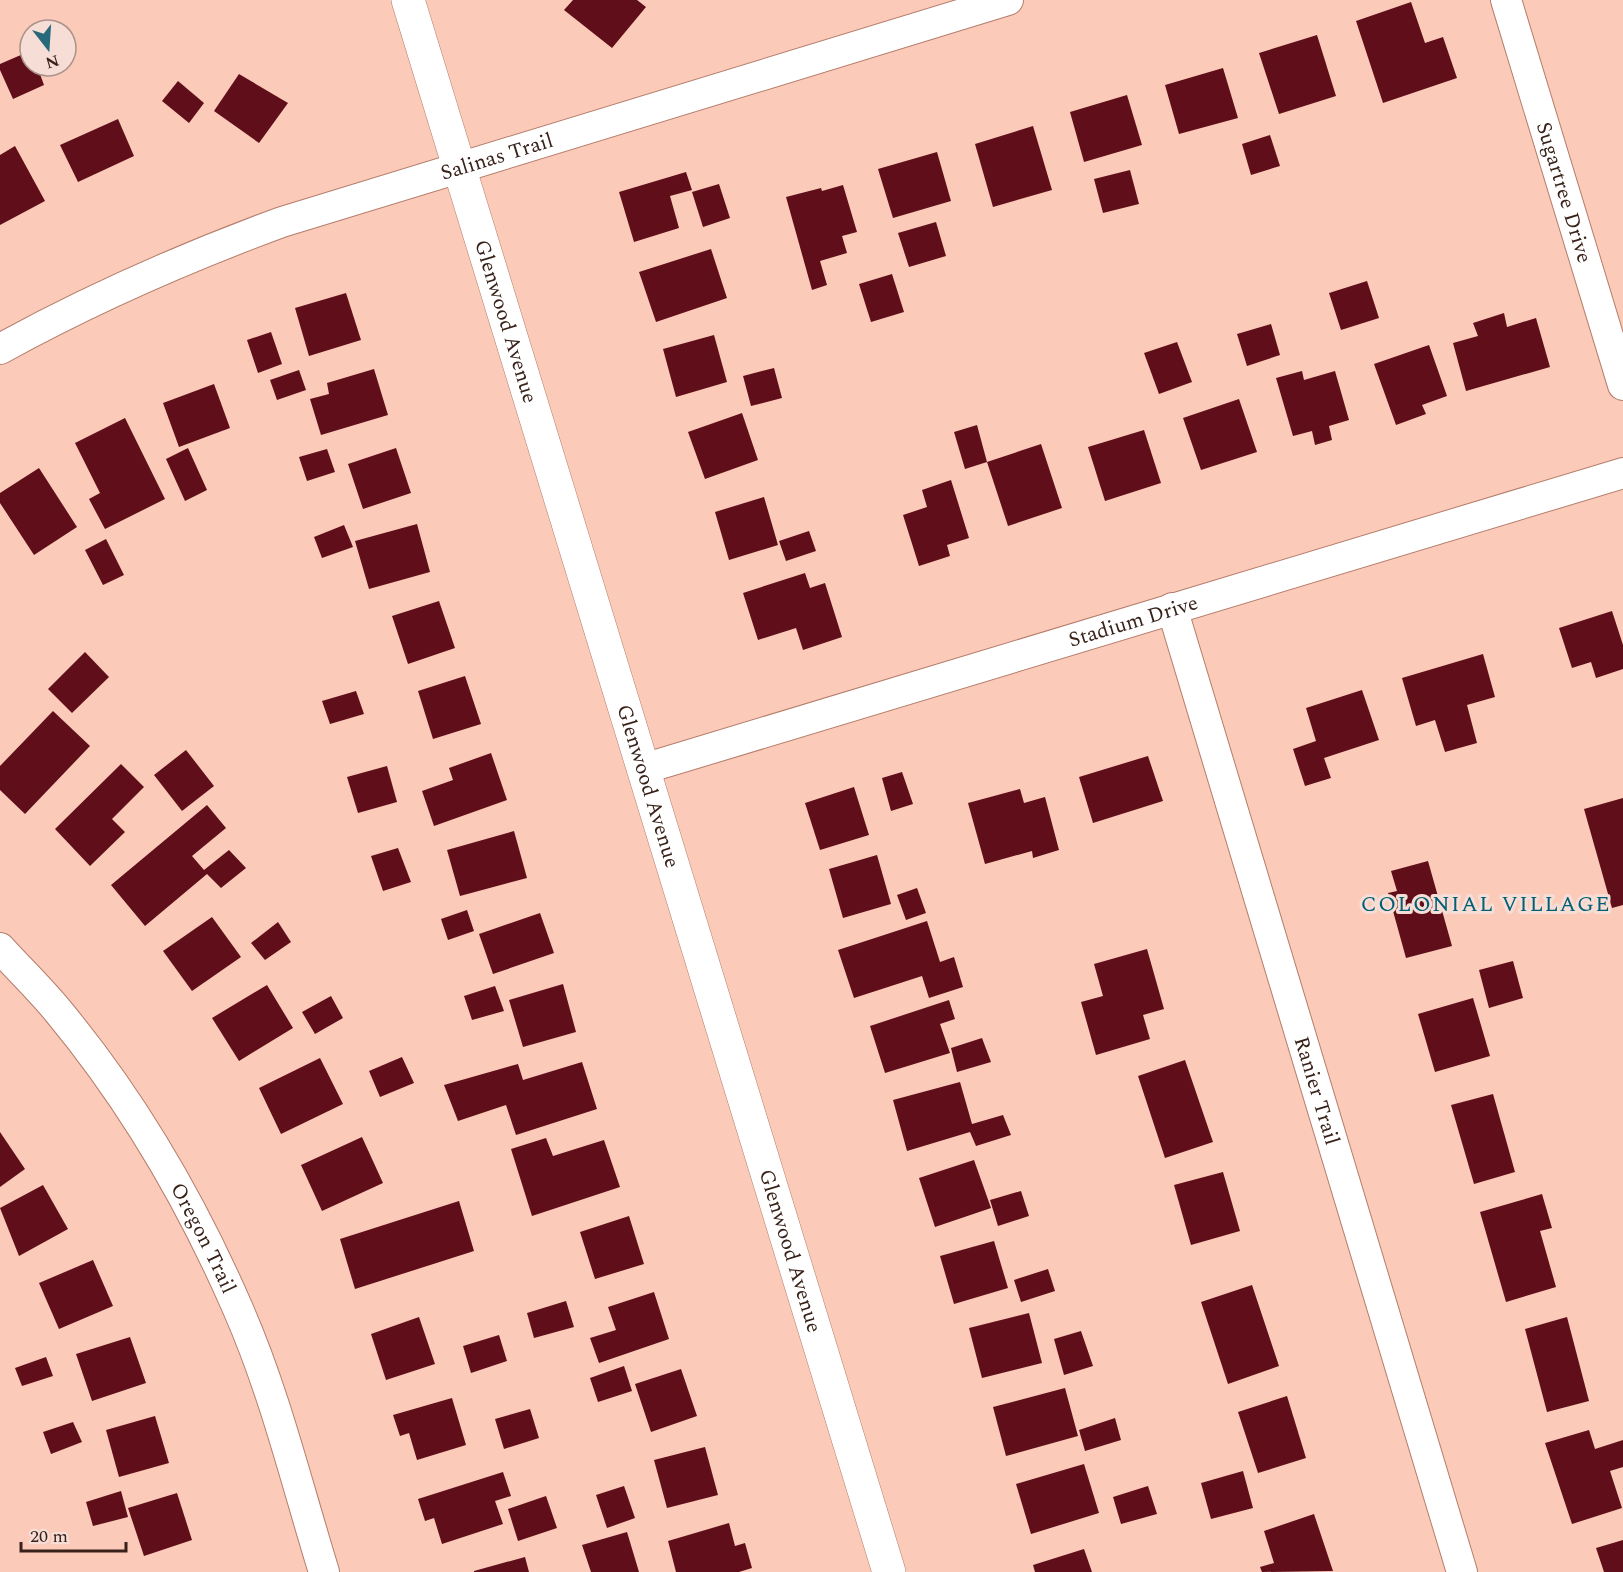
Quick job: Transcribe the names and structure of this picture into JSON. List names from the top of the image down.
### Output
{
  "streets": {
    "street": [
      "Salinas Trail",
      "Sugartree Drive",
      "Glenwood Avenue",
      "Stadium Drive",
      "Ranier Trail",
      "Oregon Trail"
    ]
  },
  "crossings": [
    ["Salinas Trail", "Glenwood Avenue"],
    ["Glenwood Avenue", "Stadium Drive"],
    ["Stadium Drive", "Ranier Trail"]
  ],
  "districts": ["COLONIAL VILLAGE"],
  "scale_bar": "20 m",
  "north": "bottom"
}
